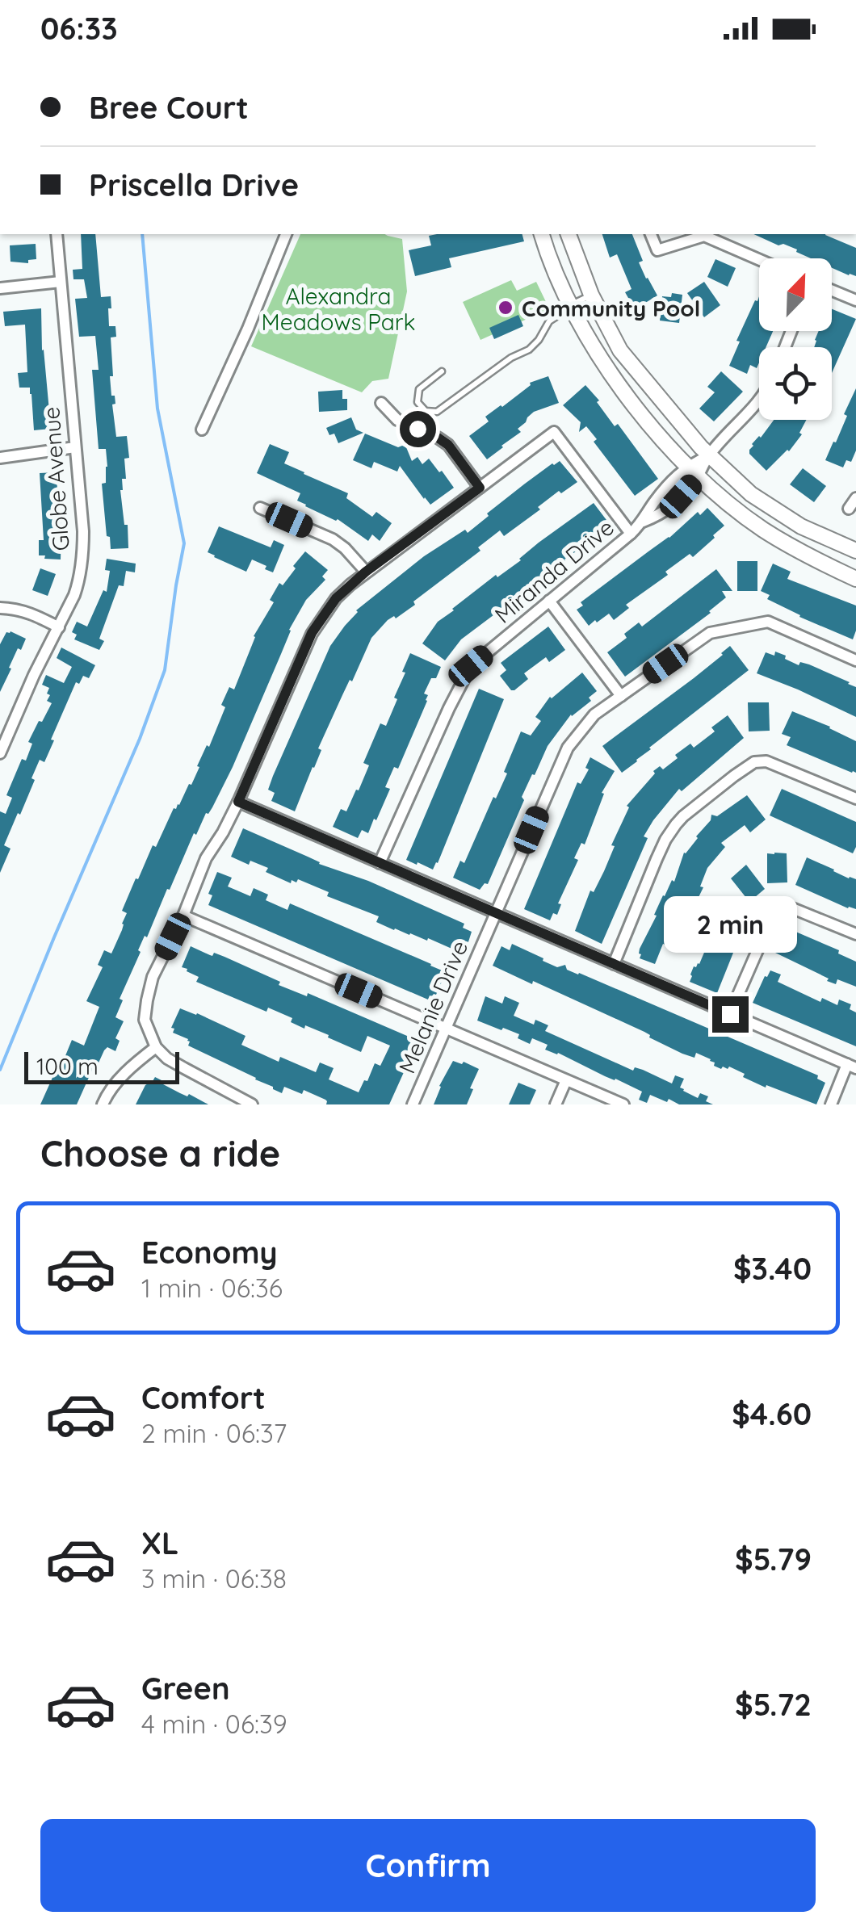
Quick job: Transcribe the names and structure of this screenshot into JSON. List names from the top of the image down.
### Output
{
  "streets": {
    "street": ["Globe Avenue", "Miranda Drive", "Melanie Drive"]
  },
  "parks": ["Alexandra Meadows Park"],
  "places": ["Community Pool"],
  "scale_bar": "100 m",
  "north": "top right",
  "page": {
    "status": "06:33",
    "banner": ["Bree Court", "Priscella Drive"],
    "bubble": "2 min",
    "scale": "100 m",
    "heading": "Choose a ride",
    "list": [
      {
        "name": "Economy",
        "note": "1 min · 06:36",
        "value": "$3.40"
      },
      {
        "name": "Comfort",
        "note": "2 min · 06:37",
        "value": "$4.60"
      },
      {
        "name": "XL",
        "note": "3 min · 06:38",
        "value": "$5.79"
      },
      {
        "name": "Green",
        "note": "4 min · 06:39",
        "value": "$5.72"
      }
    ],
    "buttons": "Confirm"
  }
}
